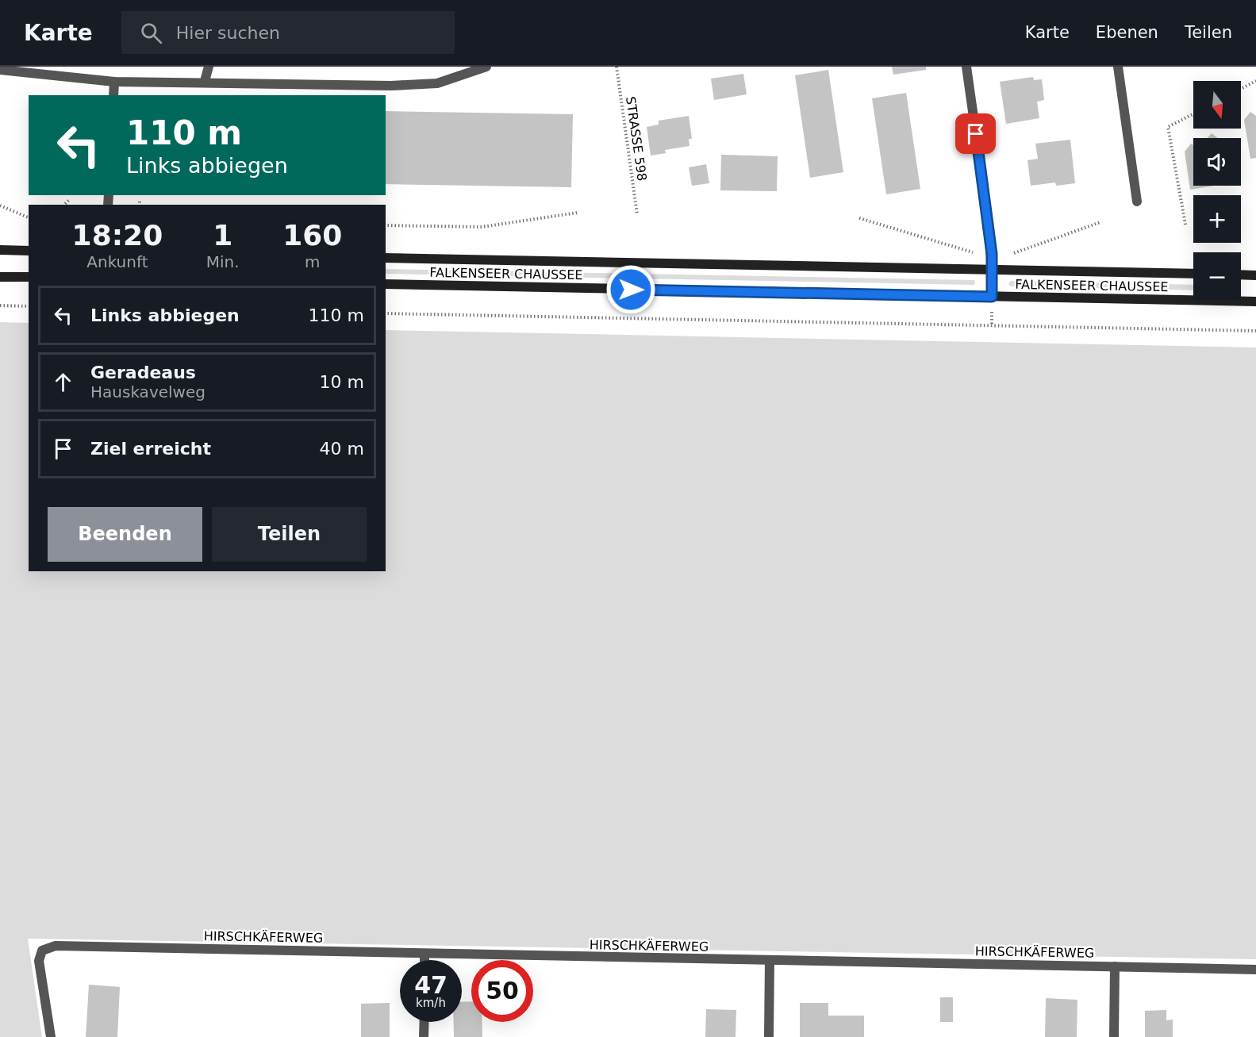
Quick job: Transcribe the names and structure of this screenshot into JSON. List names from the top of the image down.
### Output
{
  "streets": {
    "main road": ["FALKENSEER CHAUSSEE"],
    "street": ["HIRSCHKÄFERWEG"],
    "path": ["STRASSE 598"]
  },
  "north": "bottom",
  "page": {
    "header": "Karte",
    "search": "Hier suchen",
    "nav": ["Karte", "Ebenen", "Teilen"],
    "map_buttons": ["+", "−"],
    "turn": ["110 m", "Links abbiegen"],
    "eta": [
      "18:20",
      "Ankunft",
      "1",
      "Min.",
      "160",
      "m"
    ],
    "list": [
      {
        "name": "Links abbiegen",
        "value": "110 m"
      },
      {
        "name": "Geradeaus",
        "note": "Hauskavelweg",
        "value": "10 m"
      },
      {
        "name": "Ziel erreicht",
        "value": "40 m"
      }
    ],
    "buttons": ["Beenden", "Teilen"],
    "speed": "47 km/h",
    "limit": "50"
  }
}
